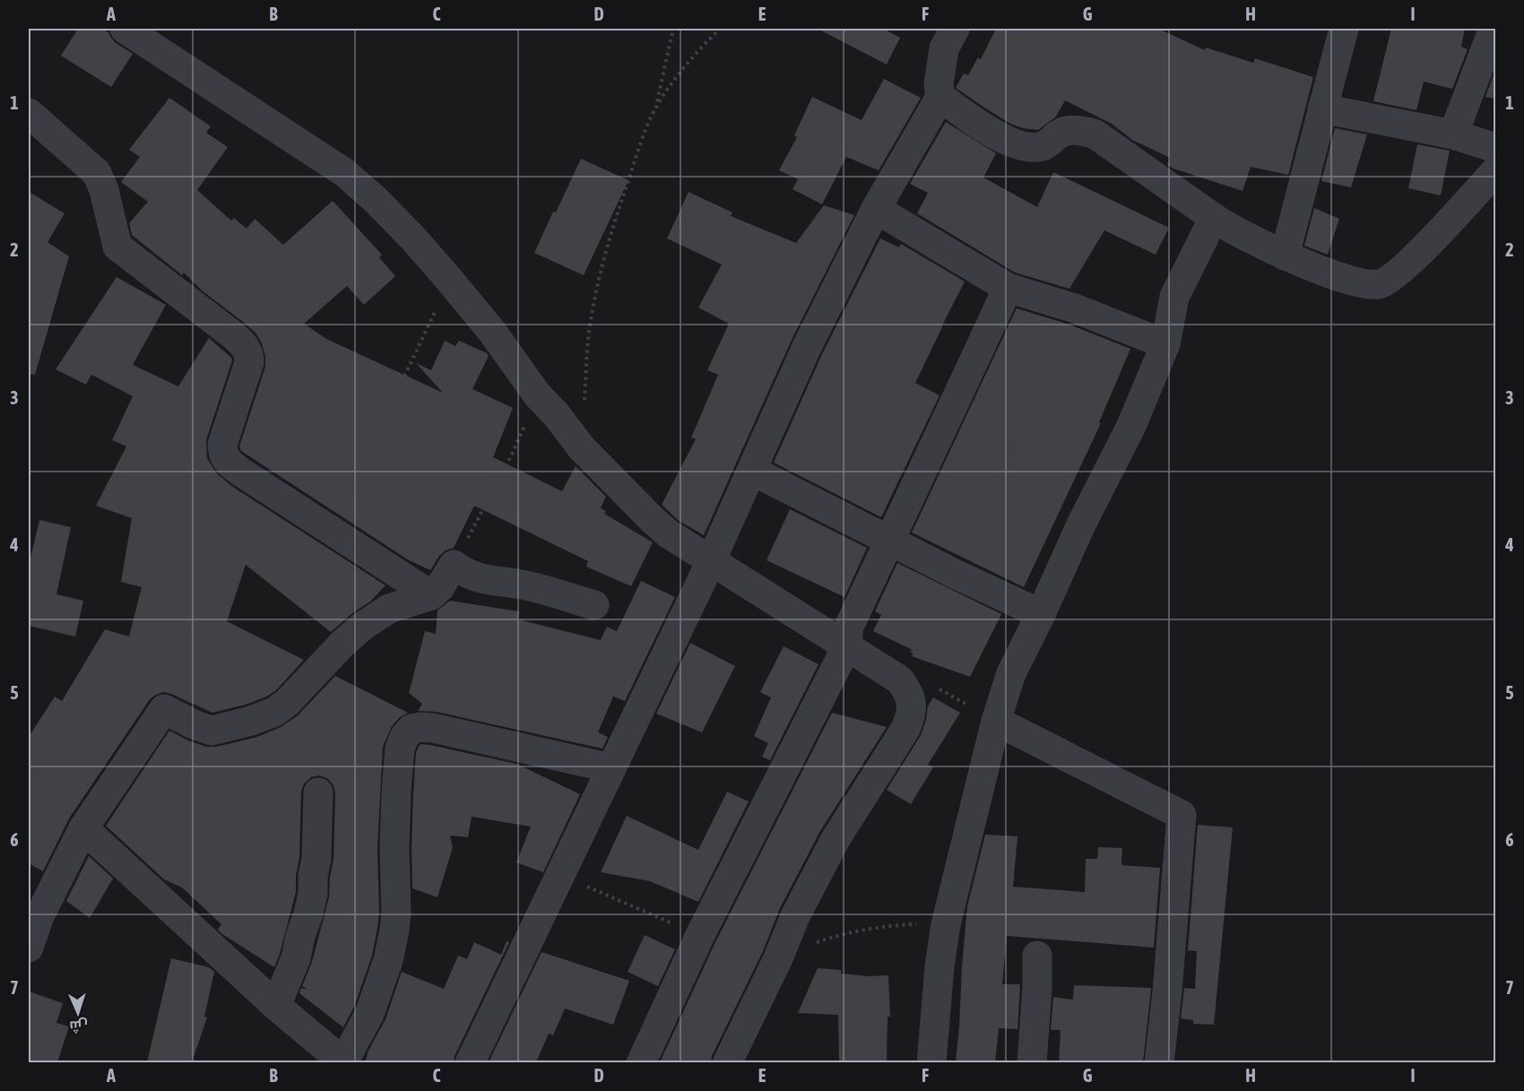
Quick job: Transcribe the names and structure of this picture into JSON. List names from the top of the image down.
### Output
{
  "north": "bottom",
  "grid": {
    "columns": [
      "A",
      "B",
      "C",
      "D",
      "E",
      "F",
      "G",
      "H",
      "I"
    ],
    "rows": [
      "1",
      "2",
      "3",
      "4",
      "5",
      "6",
      "7"
    ]
  }
}
